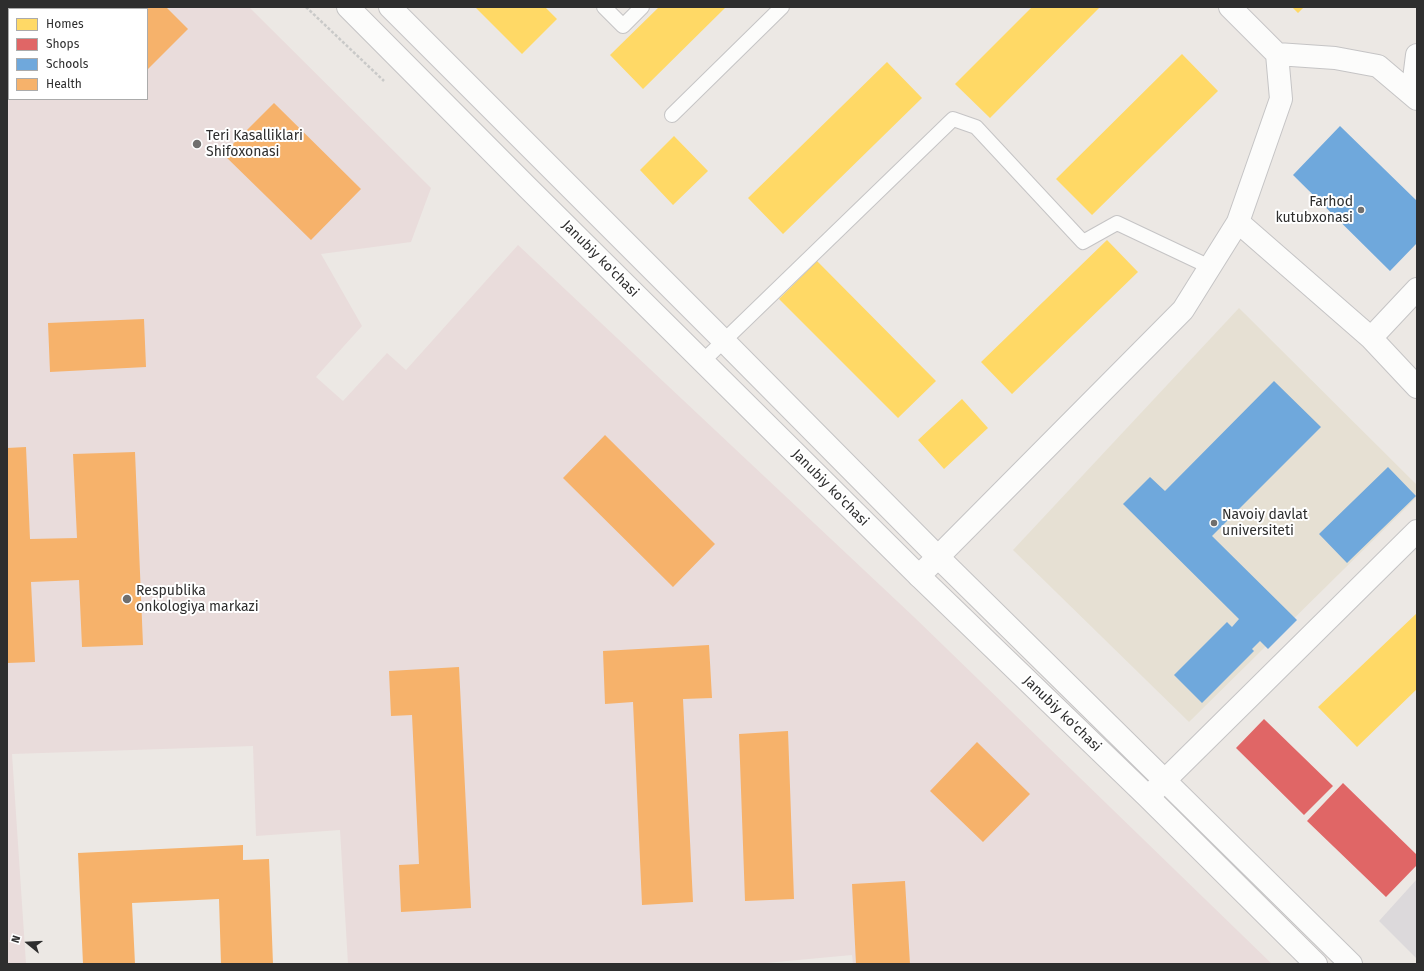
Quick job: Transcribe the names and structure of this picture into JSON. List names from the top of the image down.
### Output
{
  "streets": {
    "main road": ["Janubiy ko'chasi"]
  },
  "places": [
    "Teri Kasalliklari Shifoxonasi",
    "Farhod kutubxonasi",
    "Navoiy davlat universiteti",
    "Respublika onkologiya markazi"
  ],
  "legend": [
    "Homes",
    "Shops",
    "Schools",
    "Health"
  ],
  "north": "left"
}
